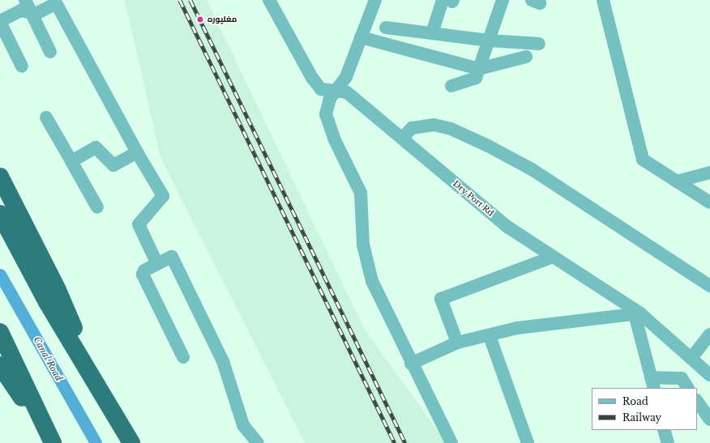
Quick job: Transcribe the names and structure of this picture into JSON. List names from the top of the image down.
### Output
{
  "streets": {
    "street": ["Dry Port Rd"]
  },
  "water": ["Canal Road"],
  "places": ["مغلپورہ"],
  "legend": ["Road", "Railway"]
}
